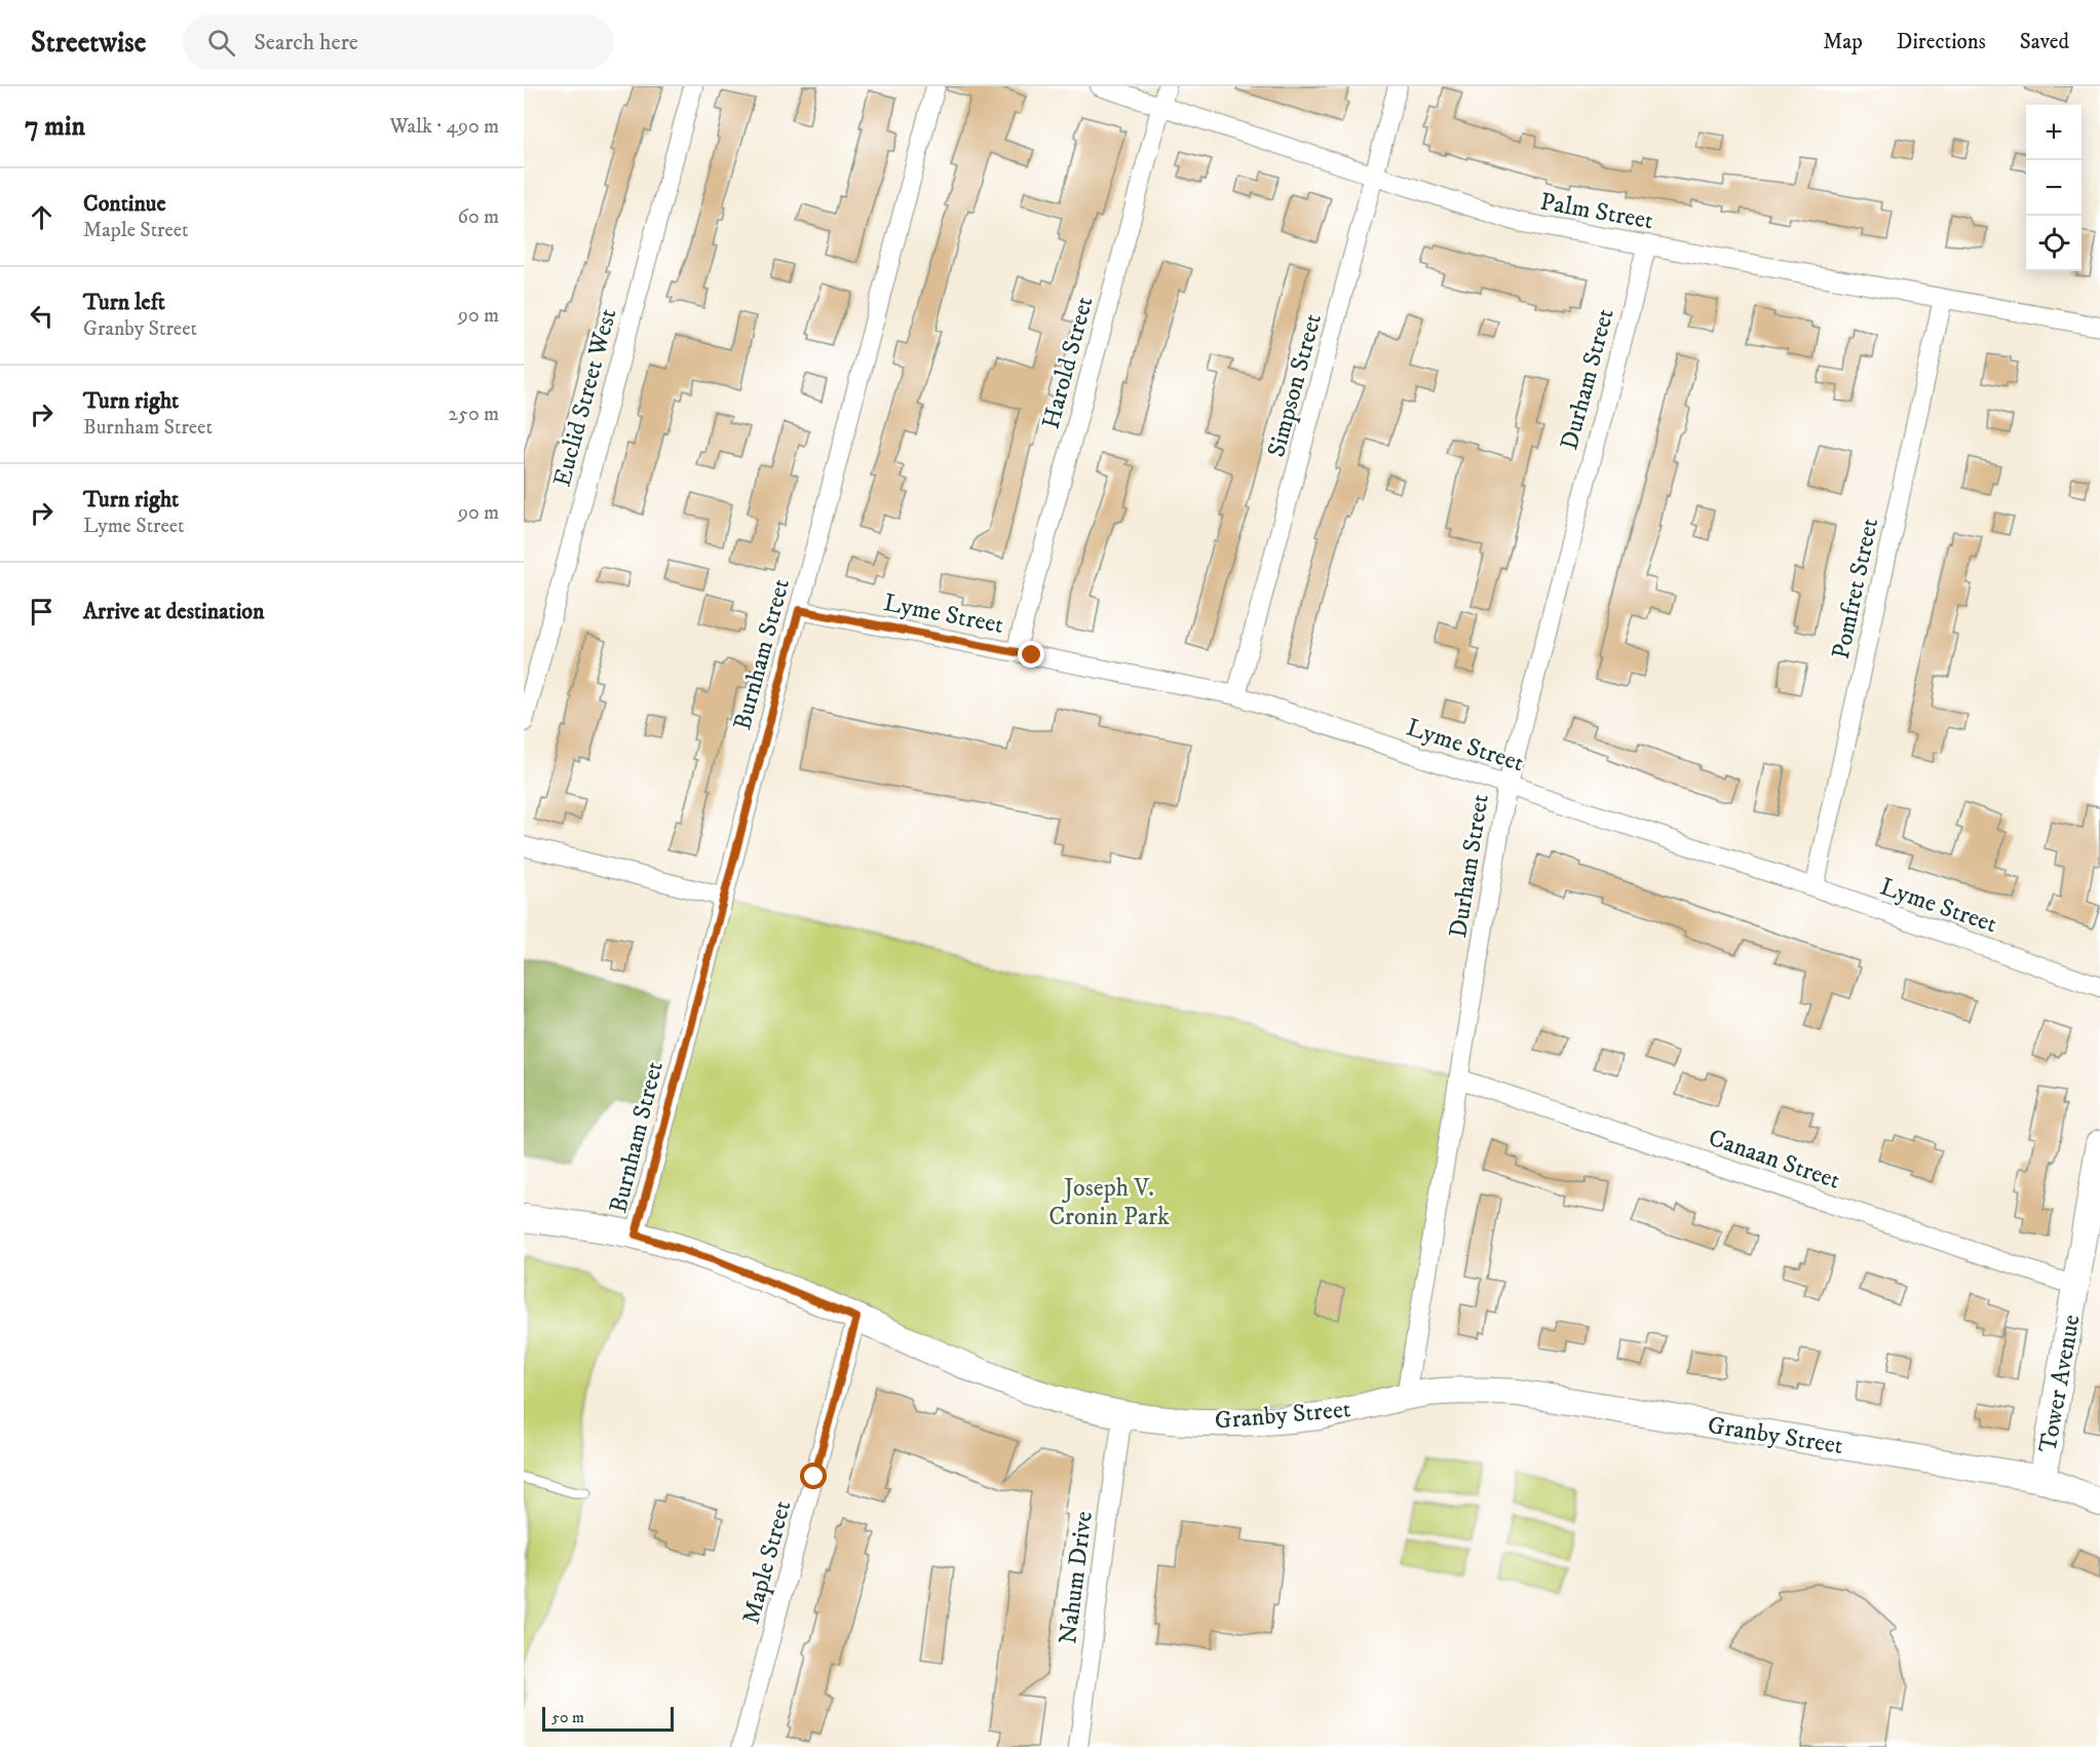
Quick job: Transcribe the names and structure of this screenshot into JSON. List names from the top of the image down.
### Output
{
  "streets": {
    "main road": ["Tower Avenue", "Granby Street"],
    "street": [
      "Palm Street",
      "Harold Street",
      "Durham Street",
      "Simpson Street",
      "Euclid Street West",
      "Pomfret Street",
      "Lyme Street",
      "Burnham Street",
      "Canaan Street",
      "Maple Street",
      "Nahum Drive"
    ]
  },
  "crossings": [
    ["Palm Street", "Harold Street"],
    ["Palm Street", "Durham Street"],
    ["Palm Street", "Simpson Street"],
    ["Palm Street", "Pomfret Street"],
    ["Harold Street", "Lyme Street"],
    ["Durham Street", "Lyme Street"],
    ["Durham Street", "Canaan Street"],
    ["Durham Street", "Granby Street"],
    ["Simpson Street", "Lyme Street"],
    ["Pomfret Street", "Lyme Street"],
    ["Lyme Street", "Burnham Street"],
    ["Burnham Street", "Granby Street"],
    ["Canaan Street", "Tower Avenue"],
    ["Tower Avenue", "Granby Street"],
    ["Granby Street", "Maple Street"],
    ["Granby Street", "Nahum Drive"]
  ],
  "parks": ["Joseph V. Cronin Park"],
  "scale_bar": "50 m",
  "page": {
    "header": "Streetwise",
    "search": "Search here",
    "nav": ["Map", "Directions", "Saved"],
    "heading": ["7 min", "Walk · 490 m"],
    "map_buttons": ["+", "−"],
    "list": [
      ["Continue", "Maple Street", "60 m"],
      ["Turn left", "Granby Street", "90 m"],
      ["Turn right", "Burnham Street", "250 m"],
      ["Turn right", "Lyme Street", "90 m"],
      "Arrive at destination"
    ],
    "scale": "50 m"
  }
}
